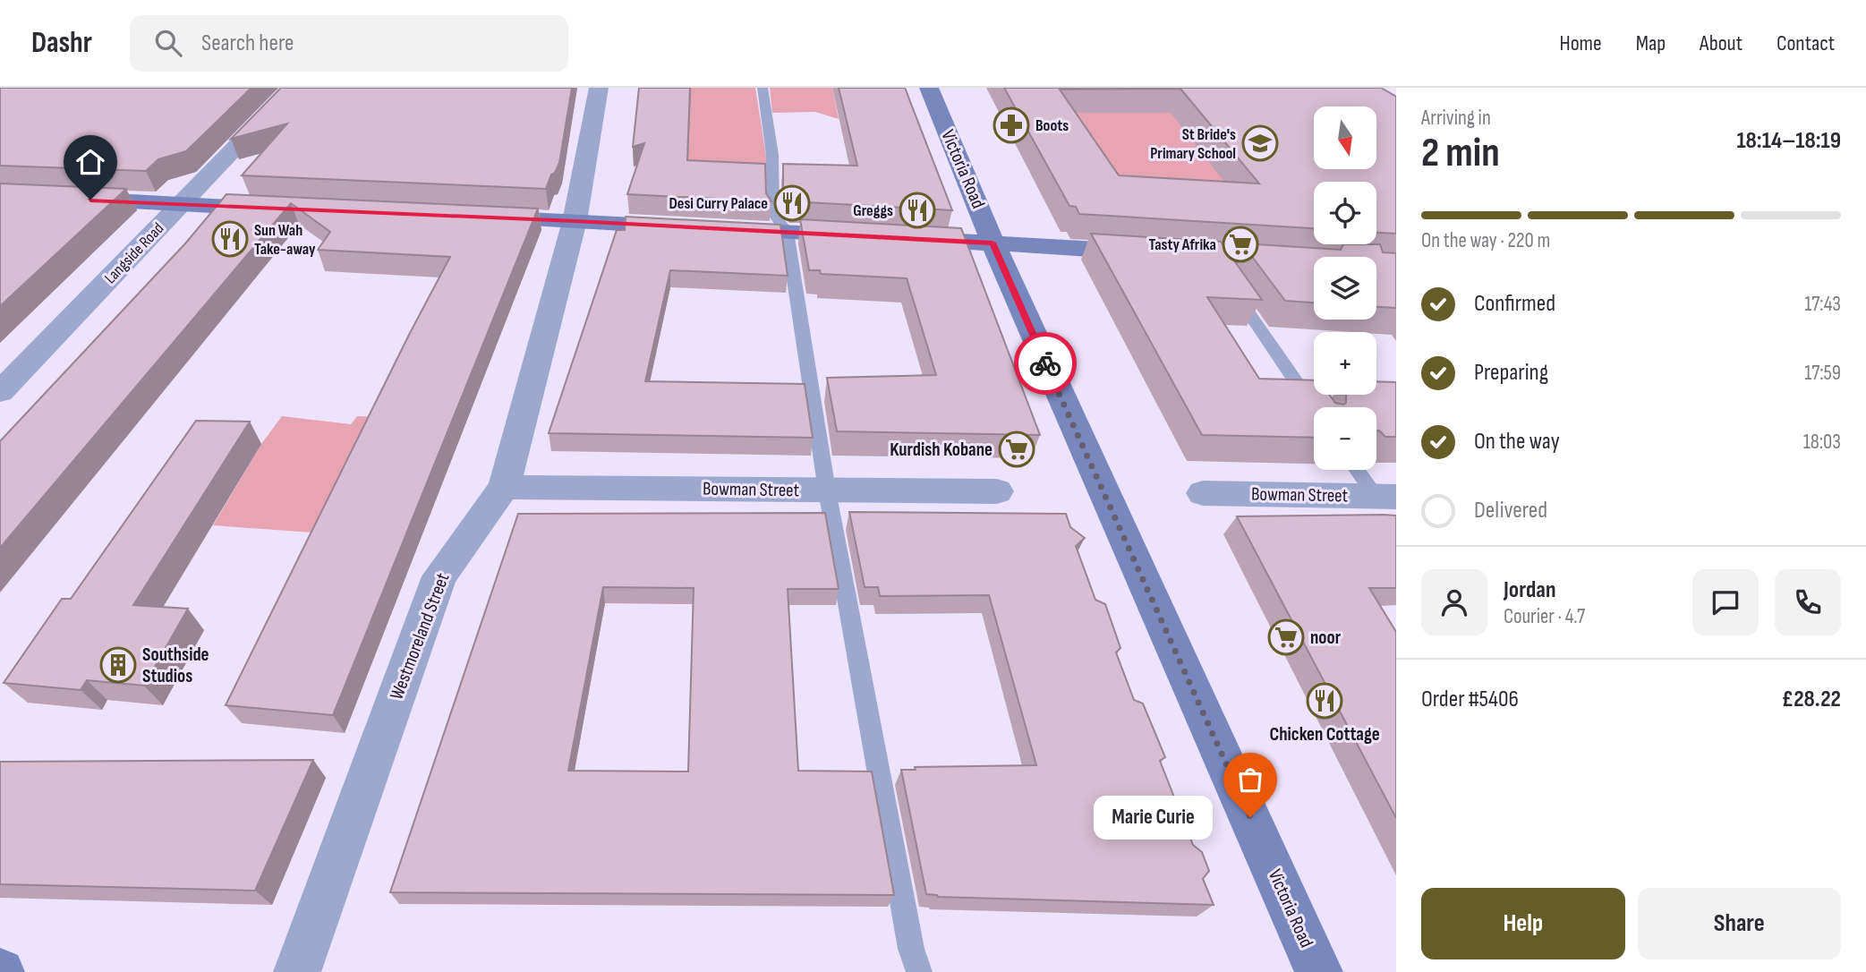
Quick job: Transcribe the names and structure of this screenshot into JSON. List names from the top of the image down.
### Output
{
  "streets": {
    "street": [
      "Victoria Road",
      "Langside Road",
      "Bowman Street",
      "Westmoreland Street"
    ]
  },
  "crossings": [
    ["Bowman Street", "Westmoreland Street"]
  ],
  "places": {
    "pharmacy": ["Boots"],
    "school or university": ["St Bride's Primary School"],
    "restaurant": [
      "Desi Curry Palace",
      "Greggs",
      "Sun Wah Take-away",
      "Chicken Cottage"
    ],
    "supermarket": ["Tasty Afrika", "Kurdish Kobane", "noor"],
    "building": ["Southside Studios"],
    "other": ["Marie Curie"]
  },
  "north": "bottom",
  "page": {
    "header": "Dashr",
    "search": "Search here",
    "nav": [
      "Home",
      "Map",
      "About",
      "Contact"
    ],
    "heading": ["2 min", "Arriving in", "18:14–18:19"],
    "panel": [
      "Jordan",
      "Courier · 4.7",
      "Order #5406",
      "£28.22"
    ],
    "map_buttons": ["+", "−"],
    "bar": "On the way · 220 m",
    "list": [
      ["Confirmed", "17:43"],
      ["Preparing", "17:59"],
      ["On the way", "18:03"],
      "Delivered"
    ],
    "bubble": "Marie Curie",
    "buttons": ["Help", "Share"]
  }
}
